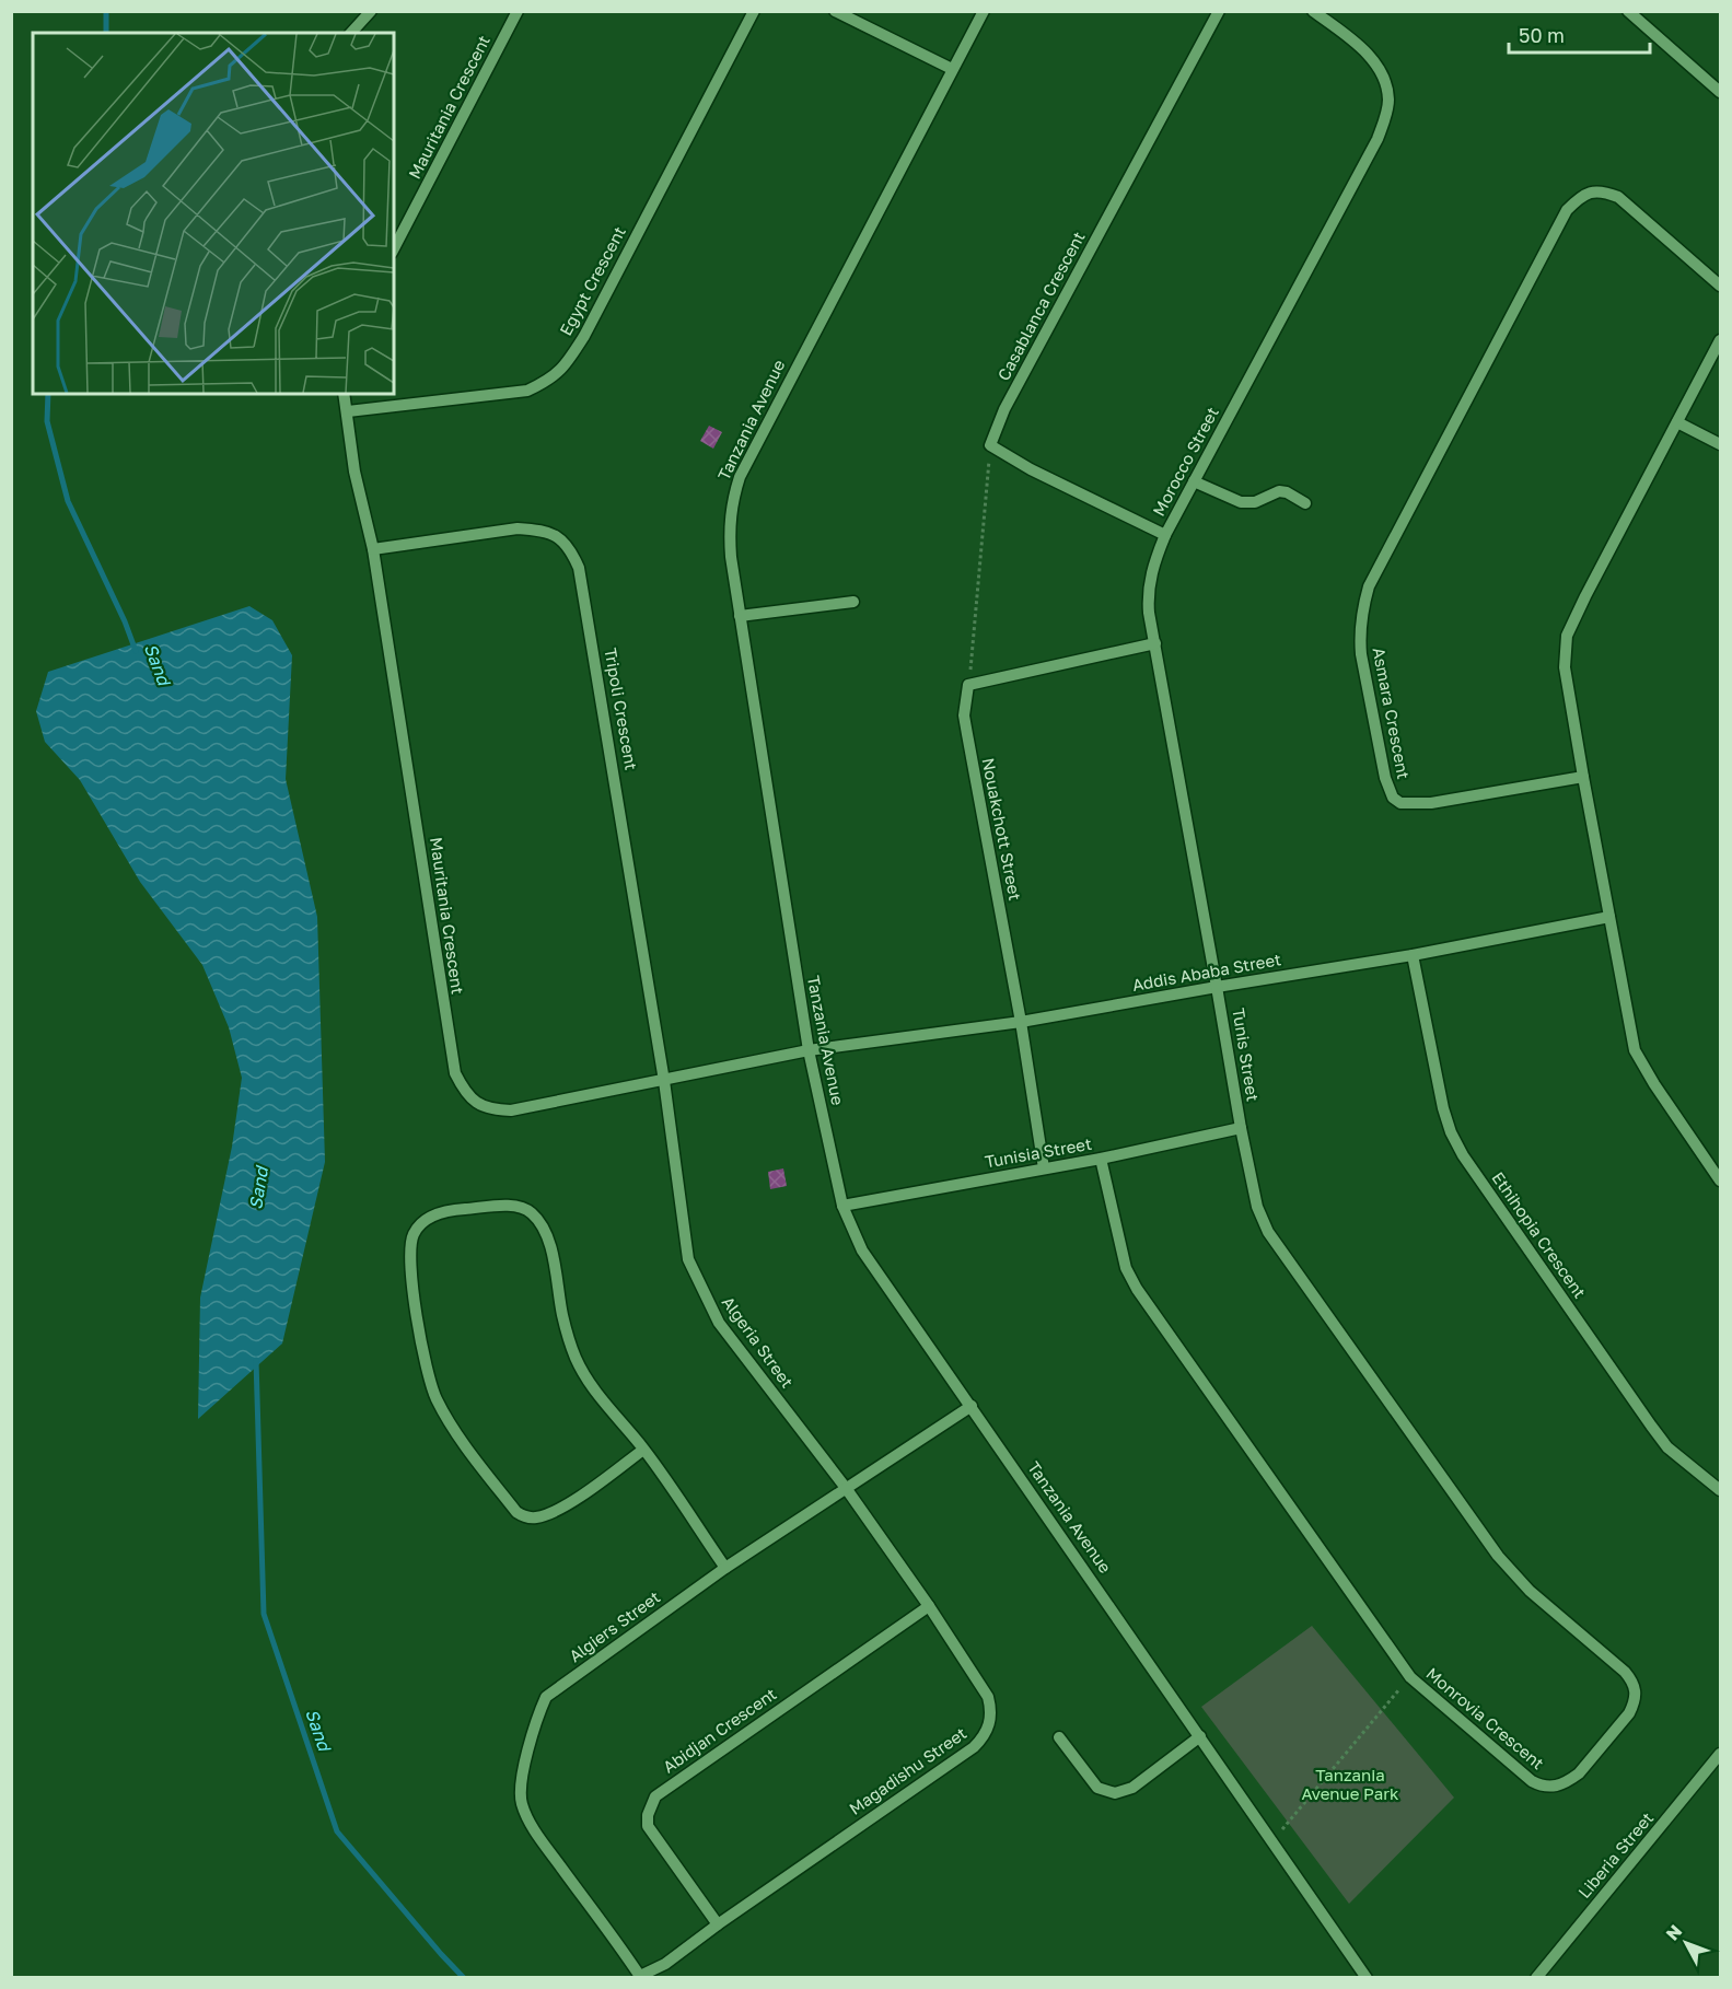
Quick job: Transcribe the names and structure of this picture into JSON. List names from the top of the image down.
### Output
{
  "streets": {
    "street": [
      "Mauritania Crescent",
      "Egypt Crescent",
      "Casablanca Crescent",
      "Tanzania Avenue",
      "Morocco Street",
      "Tripoli Crescent",
      "Asmara Crescent",
      "Nouakchott Street",
      "Addis Ababa Street",
      "Tunis Street",
      "Tunisia Street",
      "Ethihopia Crescent",
      "Algeria Street",
      "Algiers Street",
      "Monrovia Crescent",
      "Abidjan Crescent",
      "Magadishu Street",
      "Liberia Street"
    ]
  },
  "crossings": [
    ["Mauritania Crescent", "Egypt Crescent"],
    ["Mauritania Crescent", "Tanzania Avenue"],
    ["Mauritania Crescent", "Tripoli Crescent"],
    ["Mauritania Crescent", "Addis Ababa Street"],
    ["Mauritania Crescent", "Algeria Street"],
    ["Tanzania Avenue", "Addis Ababa Street"],
    ["Tanzania Avenue", "Tunisia Street"],
    ["Tanzania Avenue", "Algiers Street"],
    ["Morocco Street", "Addis Ababa Street"],
    ["Morocco Street", "Tunis Street"],
    ["Tripoli Crescent", "Algeria Street"],
    ["Nouakchott Street", "Addis Ababa Street"],
    ["Nouakchott Street", "Tunisia Street"],
    ["Addis Ababa Street", "Tunis Street"],
    ["Addis Ababa Street", "Ethihopia Crescent"],
    ["Tunis Street", "Tunisia Street"],
    ["Tunis Street", "Monrovia Crescent"],
    ["Tunisia Street", "Monrovia Crescent"],
    ["Algeria Street", "Algiers Street"],
    ["Algeria Street", "Magadishu Street"],
    ["Algiers Street", "Magadishu Street"],
    ["Abidjan Crescent", "Magadishu Street"]
  ],
  "water": ["Sand"],
  "parks": ["Tanzania Avenue Park"],
  "scale_bar": "50 m",
  "north": "top left"
}
